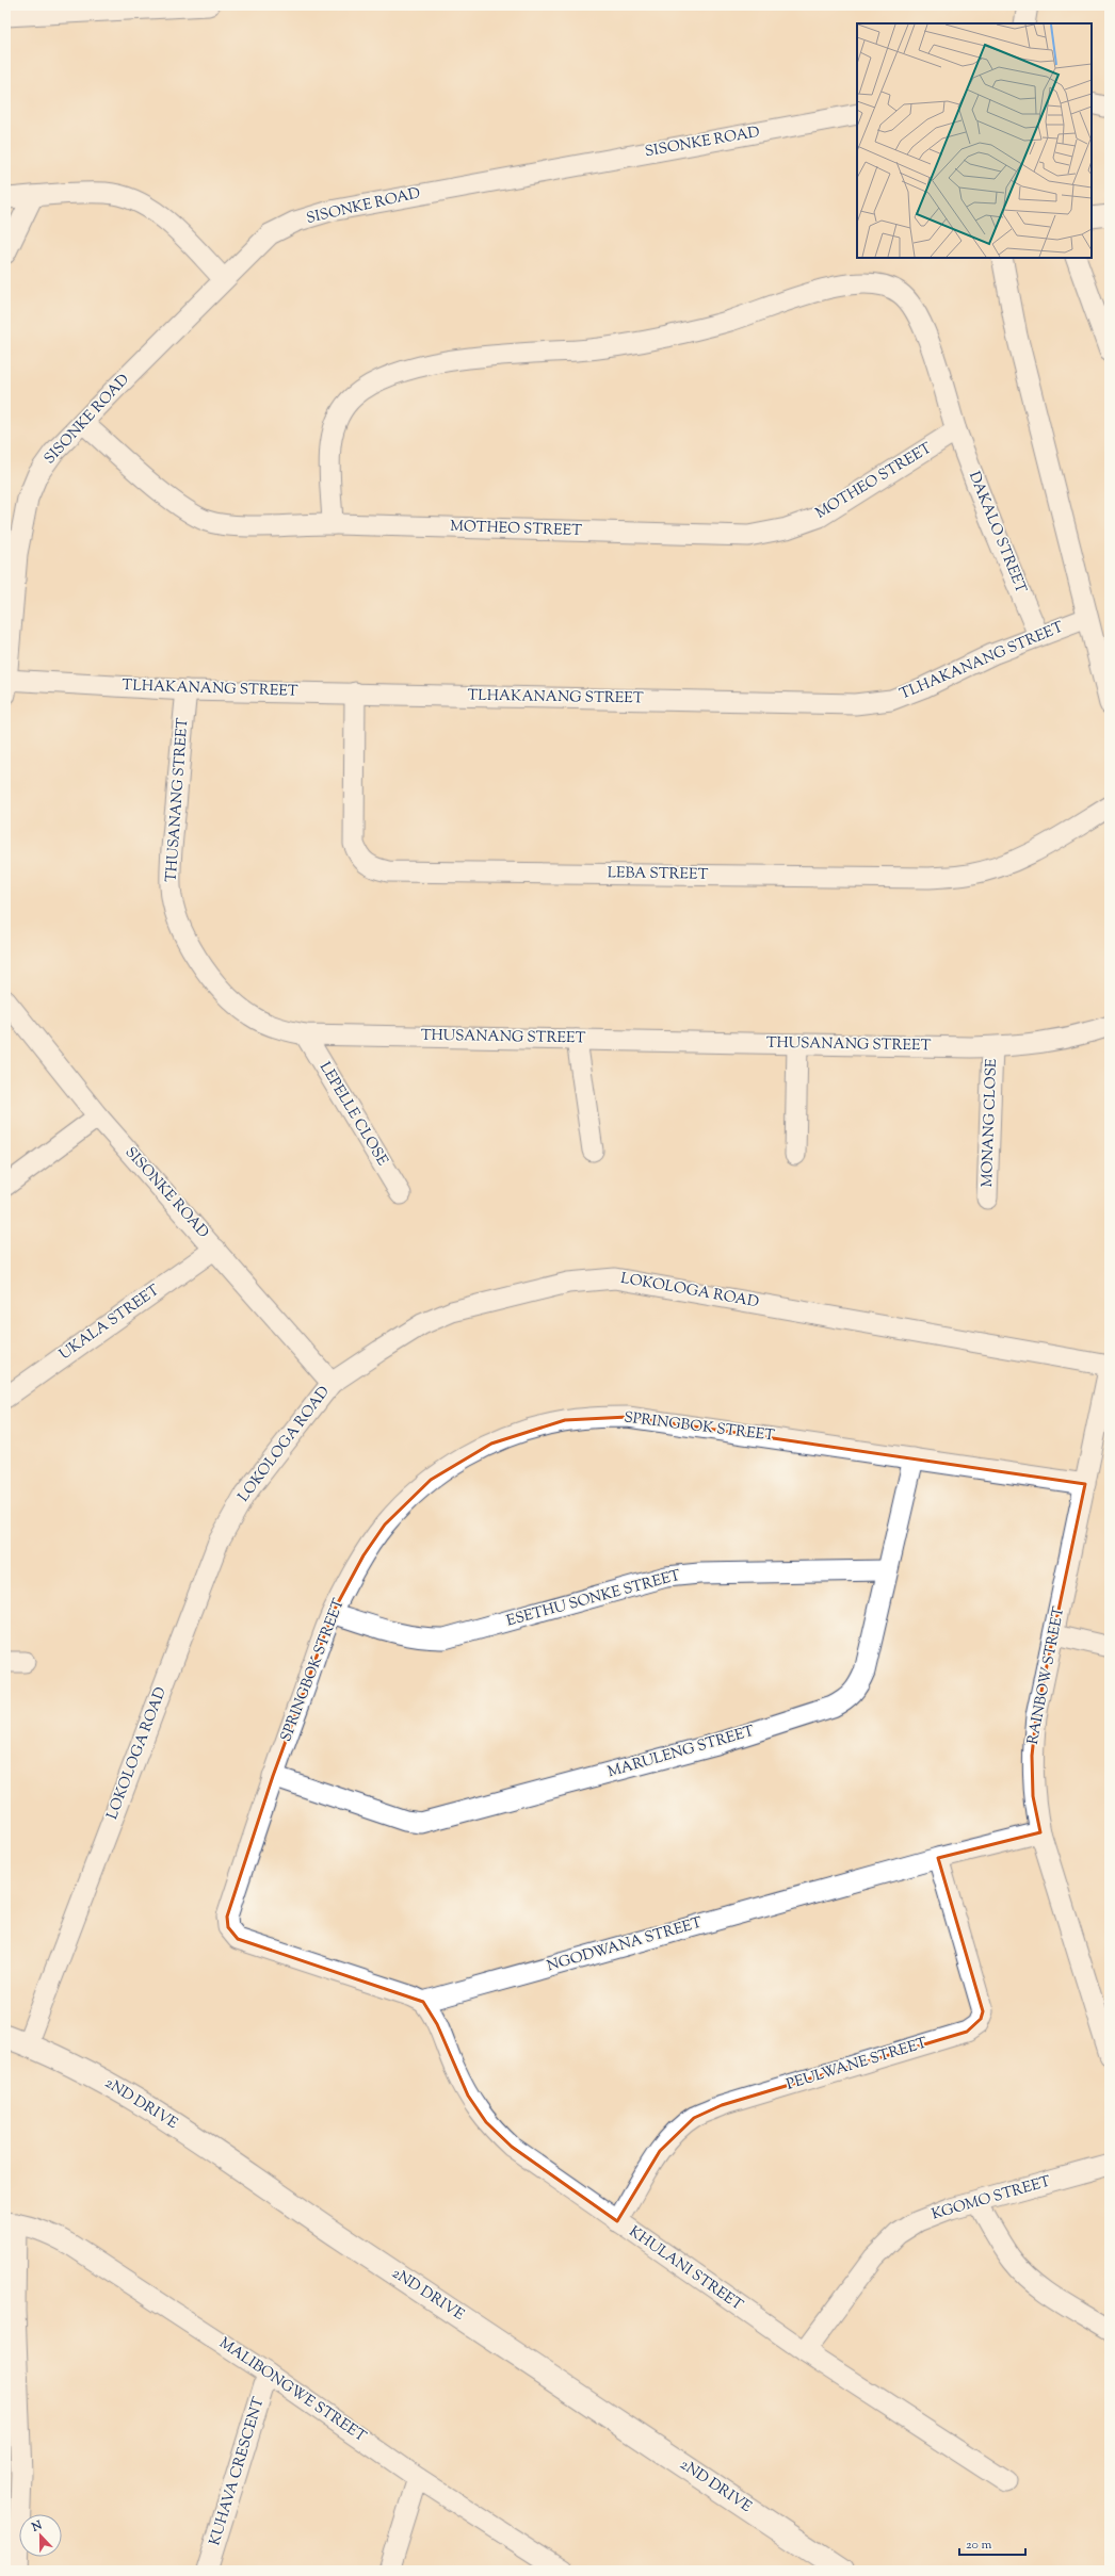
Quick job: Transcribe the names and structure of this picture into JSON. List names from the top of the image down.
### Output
{
  "streets": {
    "street": [
      "SISONKE ROAD",
      "MOTHEO STREET",
      "DAKALO STREET",
      "TLHAKANANG STREET",
      "THUSANANG STREET",
      "LEBA STREET",
      "LEPELLE CLOSE",
      "MONANG CLOSE",
      "LOKOLOGA ROAD",
      "UKALA STREET",
      "SPRINGBOK STREET",
      "ESETHU SONKE STREET",
      "RAINBOW STREET",
      "MARULENG STREET",
      "NGODWANA STREET",
      "PEULWANE STREET",
      "2ND DRIVE",
      "KGOMO STREET",
      "KHULANI STREET",
      "MALIBONGWE STREET",
      "KUHAVA CRESCENT"
    ]
  },
  "crossings": [
    ["SISONKE ROAD", "MOTHEO STREET"],
    ["SISONKE ROAD", "TLHAKANANG STREET"],
    ["SISONKE ROAD", "LOKOLOGA ROAD"],
    ["SISONKE ROAD", "UKALA STREET"],
    ["MOTHEO STREET", "DAKALO STREET"],
    ["DAKALO STREET", "TLHAKANANG STREET"],
    ["TLHAKANANG STREET", "THUSANANG STREET"],
    ["TLHAKANANG STREET", "LEBA STREET"],
    ["THUSANANG STREET", "LEPELLE CLOSE"],
    ["THUSANANG STREET", "MONANG CLOSE"],
    ["LOKOLOGA ROAD", "RAINBOW STREET"],
    ["LOKOLOGA ROAD", "2ND DRIVE"],
    ["SPRINGBOK STREET", "ESETHU SONKE STREET"],
    ["SPRINGBOK STREET", "RAINBOW STREET"],
    ["SPRINGBOK STREET", "MARULENG STREET"],
    ["SPRINGBOK STREET", "NGODWANA STREET"],
    ["SPRINGBOK STREET", "KHULANI STREET"],
    ["ESETHU SONKE STREET", "MARULENG STREET"],
    ["RAINBOW STREET", "NGODWANA STREET"],
    ["NGODWANA STREET", "PEULWANE STREET"],
    ["NGODWANA STREET", "KHULANI STREET"],
    ["PEULWANE STREET", "KHULANI STREET"],
    ["KGOMO STREET", "KHULANI STREET"],
    ["MALIBONGWE STREET", "KUHAVA CRESCENT"]
  ],
  "scale_bar": "20 m",
  "north": "top"
}
